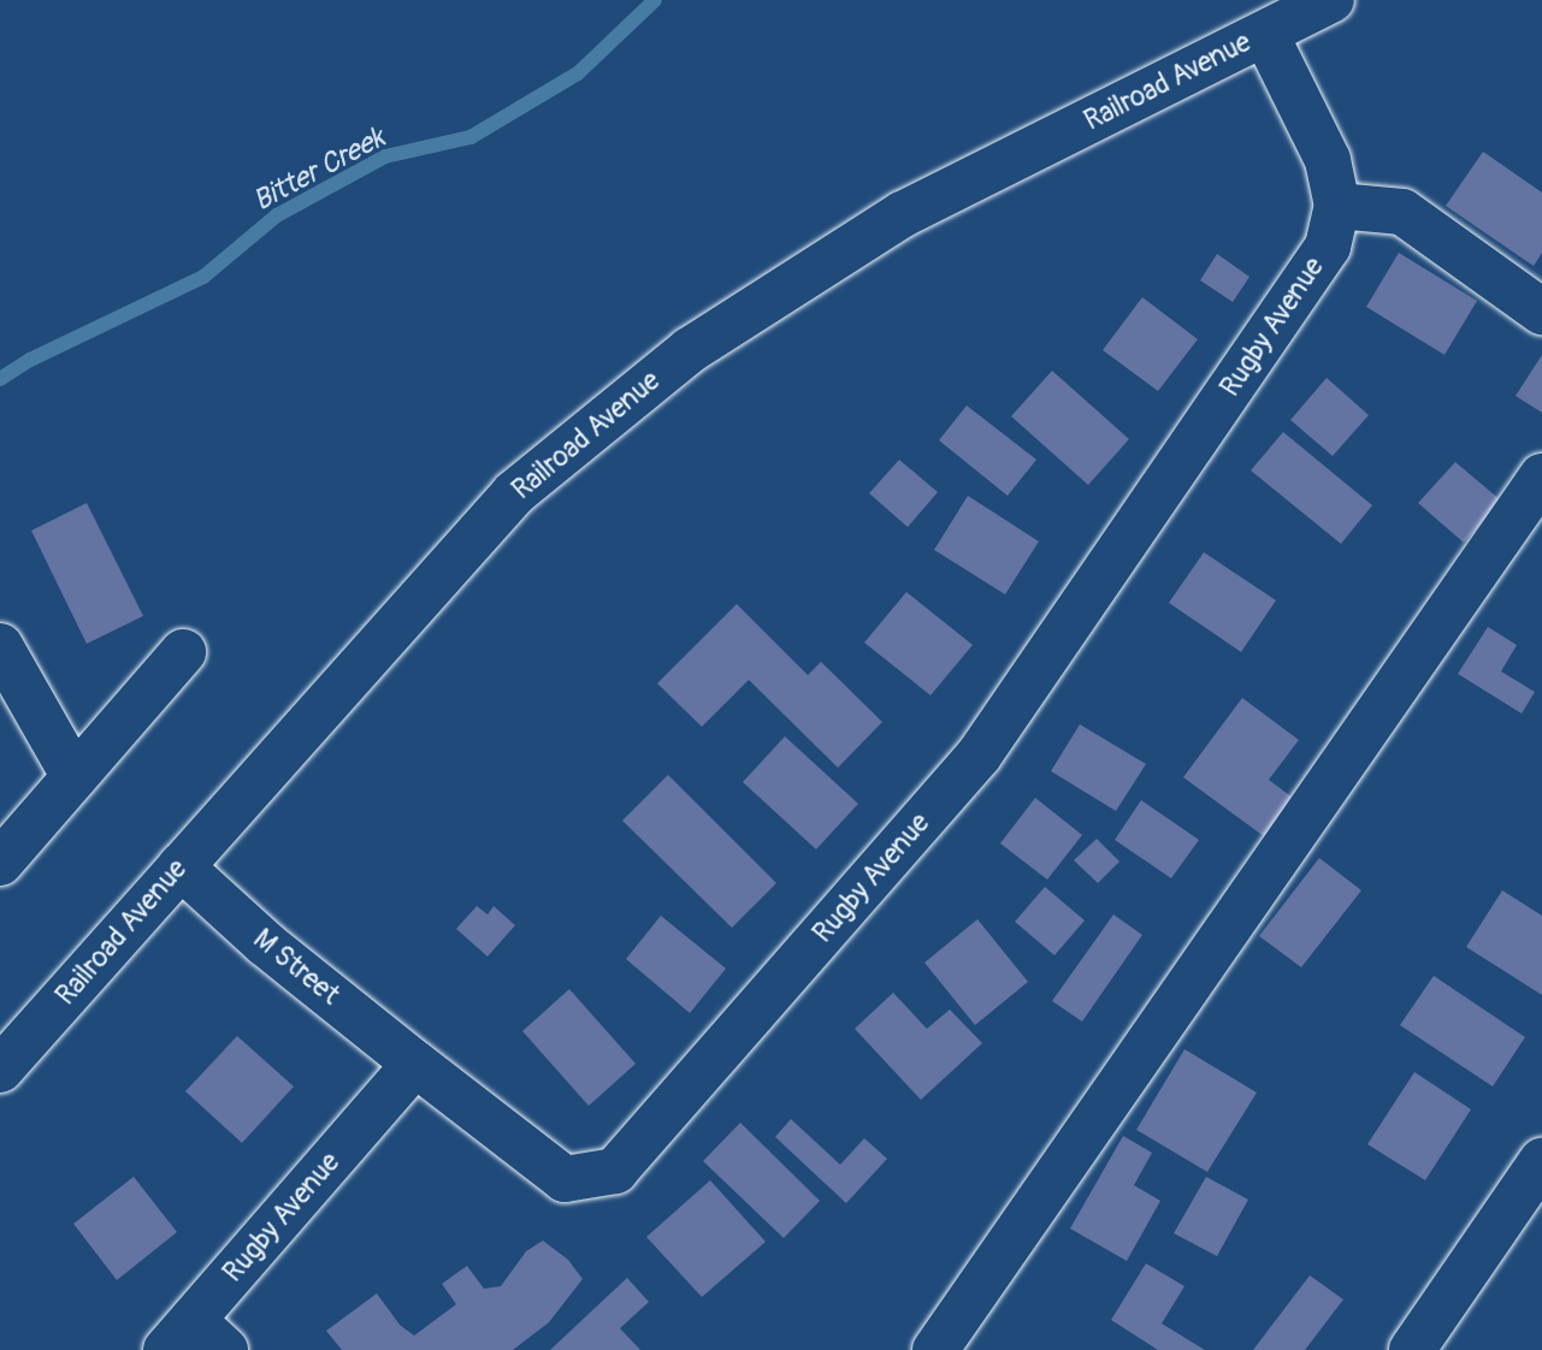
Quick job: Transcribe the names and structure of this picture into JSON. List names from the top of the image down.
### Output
{
  "streets": {
    "street": ["Railroad Avenue", "Rugby Avenue", "M Street"]
  },
  "crossings": [
    ["Railroad Avenue", "Rugby Avenue"],
    ["Railroad Avenue", "M Street"],
    ["Rugby Avenue", "M Street"]
  ],
  "water": ["Bitter Creek"]
}
